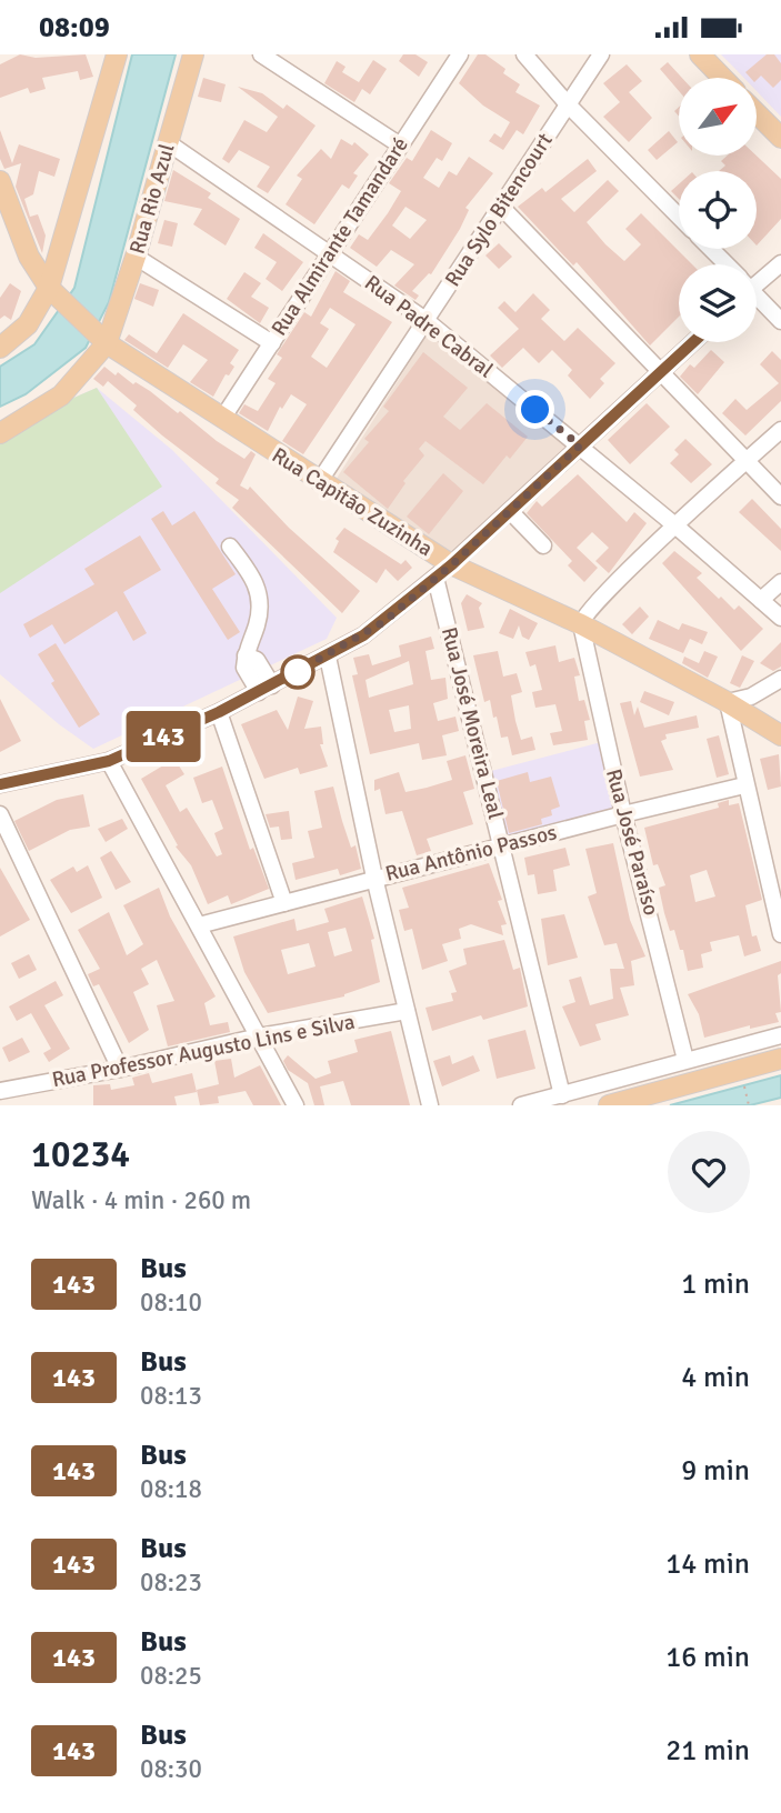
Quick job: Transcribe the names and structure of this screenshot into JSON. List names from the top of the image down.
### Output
{
  "streets": {
    "main road": ["Rua Rio Azul", "Rua Capitão Zuzinha"],
    "street": [
      "Rua Sylo Bitencourt",
      "Rua Almirante Tamandaré",
      "Rua Padre Cabral",
      "Rua José Moreira Leal",
      "Rua José Paraíso",
      "Rua Antônio Passos",
      "Rua Professor Augusto Lins e Silva"
    ]
  },
  "crossings": [
    ["Rua Rio Azul", "Rua Padre Cabral"],
    ["Rua Rio Azul", "Rua Capitão Zuzinha"],
    ["Rua Sylo Bitencourt", "Rua Padre Cabral"],
    ["Rua Sylo Bitencourt", "Rua Capitão Zuzinha"],
    ["Rua Almirante Tamandaré", "Rua Padre Cabral"],
    ["Rua Almirante Tamandaré", "Rua Capitão Zuzinha"],
    ["Rua Capitão Zuzinha", "Rua José Paraíso"],
    ["Rua José Moreira Leal", "Rua Antônio Passos"],
    ["Rua José Paraíso", "Rua Antônio Passos"]
  ],
  "lines": ["bus line 143"],
  "north": "top right",
  "page": {
    "status": "08:09",
    "on_map": "143",
    "heading": ["10234", "Walk · 4 min · 260 m"],
    "list": [
      {
        "mark": "143",
        "name": "Bus",
        "note": "08:10",
        "value": "1 min"
      },
      {
        "mark": "143",
        "name": "Bus",
        "note": "08:13",
        "value": "4 min"
      },
      {
        "mark": "143",
        "name": "Bus",
        "note": "08:18",
        "value": "9 min"
      },
      {
        "mark": "143",
        "name": "Bus",
        "note": "08:23",
        "value": "14 min"
      },
      {
        "mark": "143",
        "name": "Bus",
        "note": "08:25",
        "value": "16 min"
      },
      {
        "mark": "143",
        "name": "Bus",
        "note": "08:30",
        "value": "21 min"
      }
    ]
  }
}
